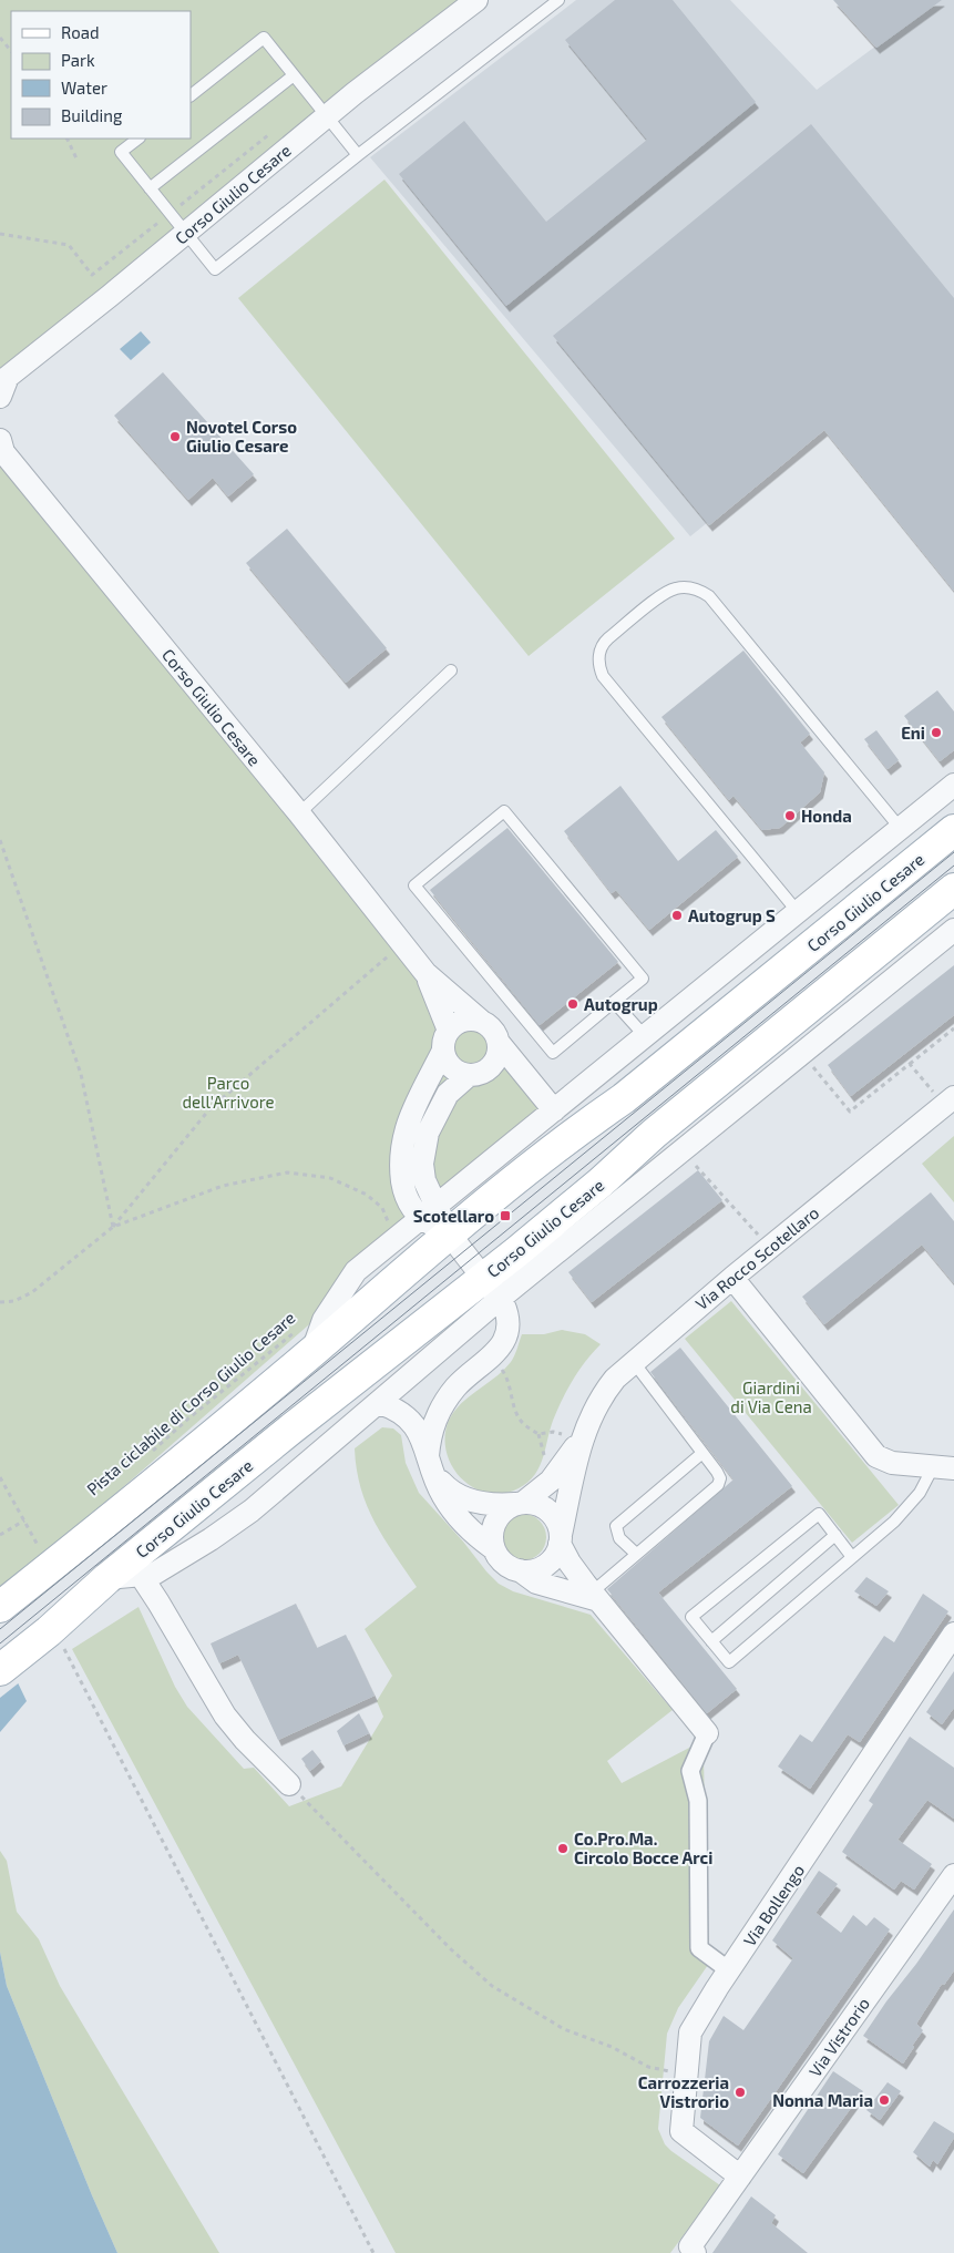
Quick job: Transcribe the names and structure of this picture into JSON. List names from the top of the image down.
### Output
{
  "streets": {
    "main road": ["Corso Giulio Cesare"],
    "street": ["Via Rocco Scotellaro", "Via Bollengo", "Via Vistrorio"],
    "path": ["Pista ciclabile di Corso Giulio Cesare"]
  },
  "crossings": [
    ["Corso Giulio Cesare", "Pista ciclabile di Corso Giulio Cesare"],
    ["Via Bollengo", "Via Vistrorio"]
  ],
  "parks": ["Parco dell'Arrivore", "Giardini di Via Cena"],
  "places": {
    "other": [
      "Novotel Corso Giulio Cesare",
      "Eni",
      "Honda",
      "Autogrup S",
      "Autogrup",
      "Co.Pro.Ma. Circolo Bocce Arci",
      "Carrozzeria Vistrorio",
      "Nonna Maria"
    ],
    "transit": ["Scotellaro"]
  },
  "legend": [
    "Road",
    "Park",
    "Water",
    "Building"
  ]
}
